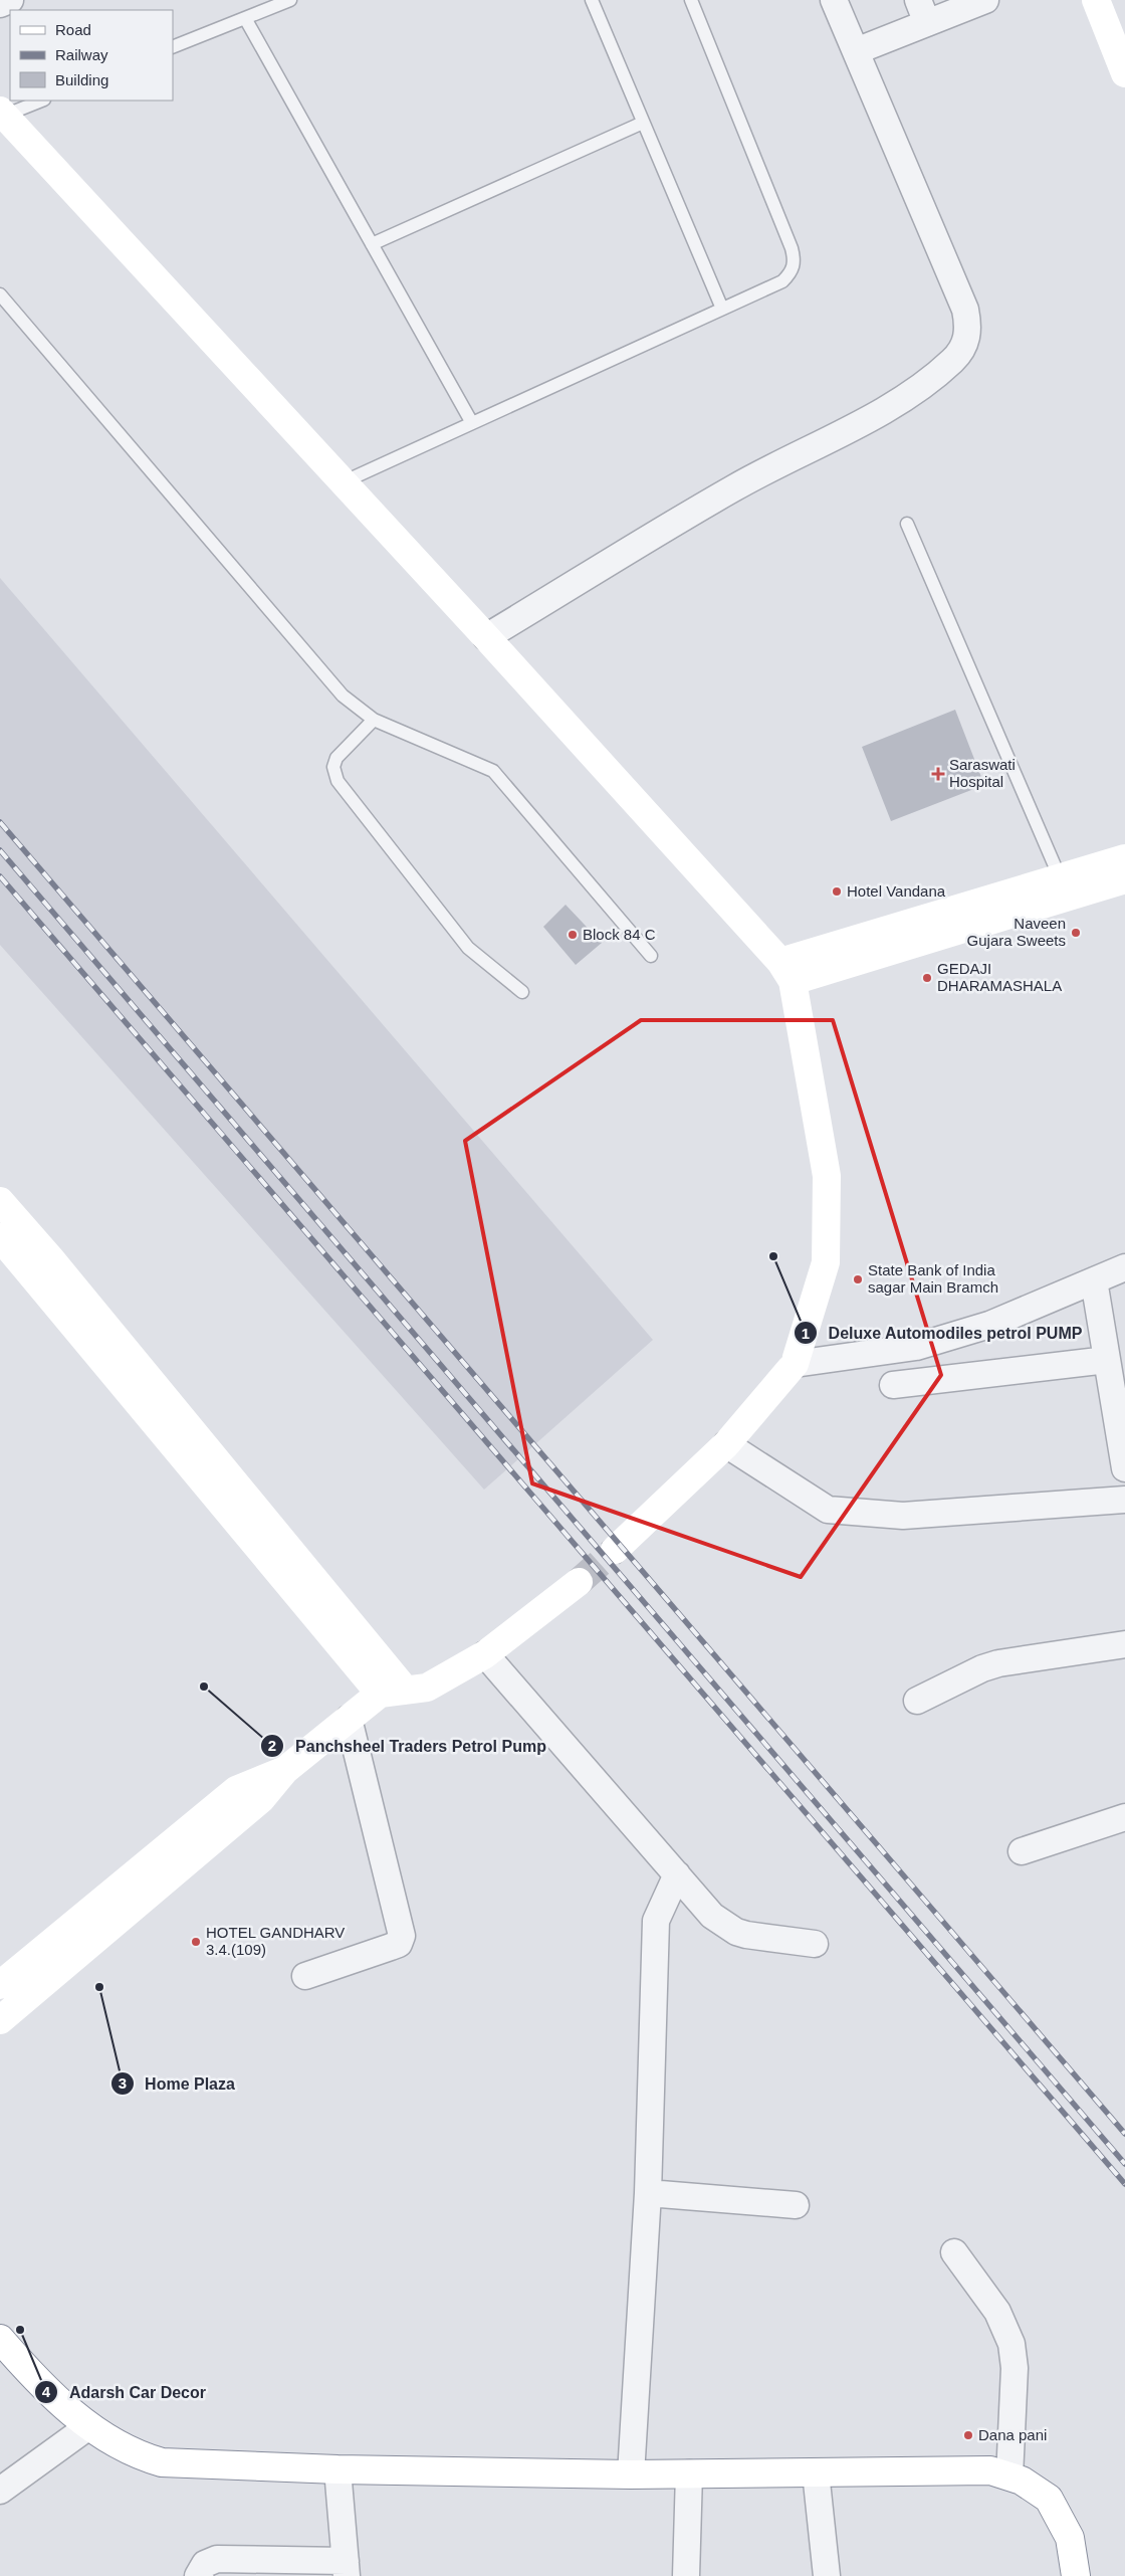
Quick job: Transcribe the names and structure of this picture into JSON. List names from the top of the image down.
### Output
{
  "places": {
    "health": ["Saraswati Hospital"],
    "other": [
      "Hotel Vandana",
      "Naveen Gujara Sweets",
      "Block 84 C",
      "GEDAJI DHARAMASHALA",
      "Deluxe Automodiles petrol PUMP",
      "State Bank of India sagar Main Bramch",
      "Panchsheel Traders Petrol Pump",
      "HOTEL GANDHARV 3.4.(109)",
      "Home Plaza",
      "Adarsh Car Decor",
      "Dana pani"
    ]
  },
  "legend": ["Road", "Railway", "Building"]
}
